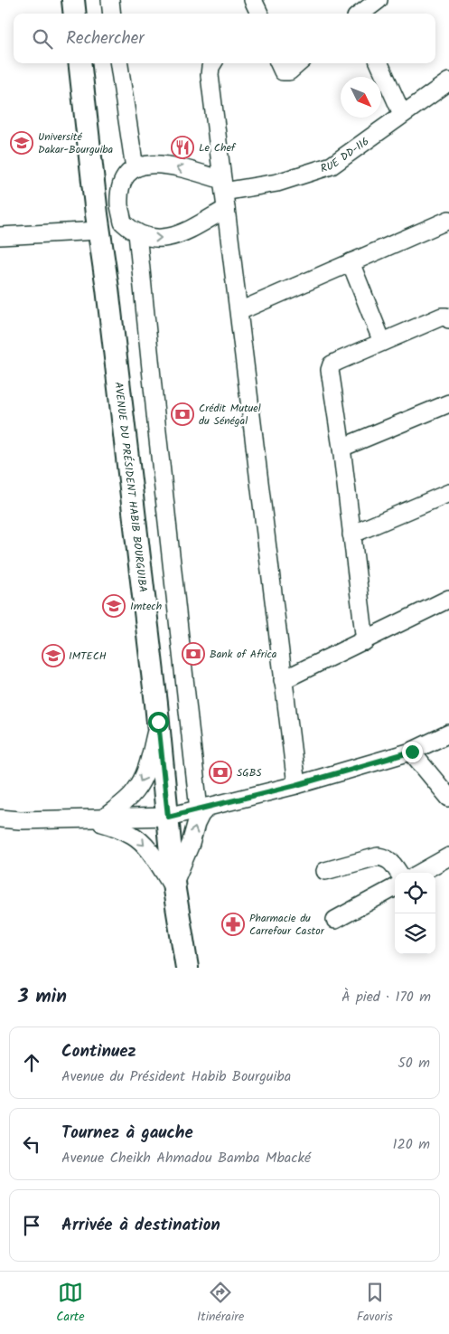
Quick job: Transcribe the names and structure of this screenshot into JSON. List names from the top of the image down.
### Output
{
  "streets": {
    "main road": ["AVENUE DU PRÉSIDENT HABIB BOURGUIBA"],
    "street": ["RUE DD-116"]
  },
  "places": {
    "school or university": ["Université Dakar-Bourguiba", "Imtech", "IMTECH"],
    "restaurant": ["Le Chef"],
    "bank": ["Crédit Mutuel du Sénégal", "Bank of Africa", "SGBS"],
    "pharmacy": ["Pharmacie du Carrefour Castor"]
  },
  "north": "bottom right",
  "page": {
    "search": "Rechercher",
    "heading": ["3 min", "À pied · 170 m"],
    "list": [
      ["Continuez", "Avenue du Président Habib Bourguiba", "50 m"],
      ["Tournez à gauche", "Avenue Cheikh Ahmadou Bamba Mbacké", "120 m"],
      "Arrivée à destination"
    ],
    "nav": ["Carte", "Itinéraire", "Favoris"]
  }
}
